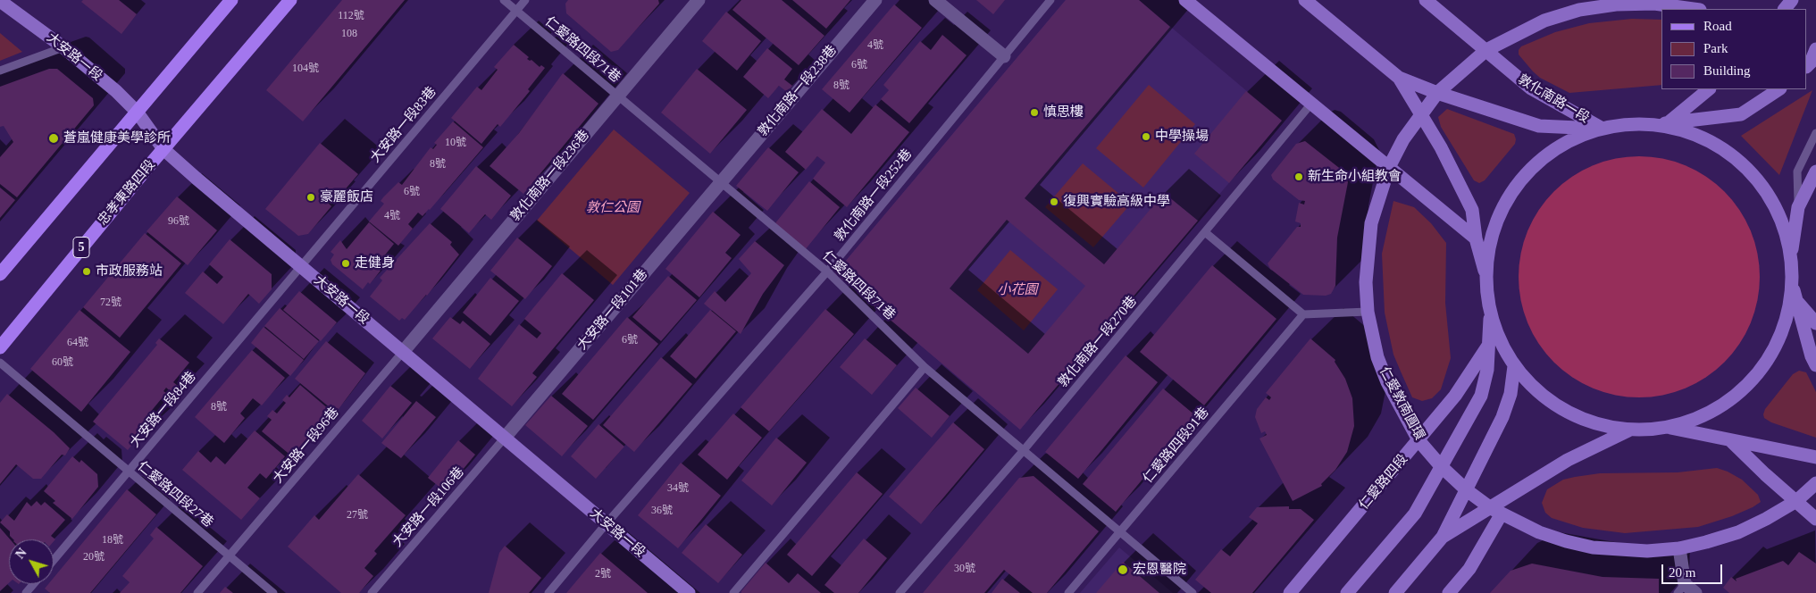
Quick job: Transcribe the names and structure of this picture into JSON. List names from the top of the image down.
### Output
{
  "streets": {
    "main road": [
      "大安路一段",
      "敦化南路一段",
      "忠孝東路四段",
      "5",
      "仁愛敦南圓環",
      "仁愛路四段"
    ],
    "street": ["敦化南路一段238巷", "敦化南路一段236巷", "大安路一段101巷"],
    "lane": [
      "仁愛路四段71巷",
      "大安路一段83巷",
      "敦化南路一段252巷",
      "敦化南路一段270巷",
      "大安路一段84巷",
      "大安路一段96巷",
      "仁愛路四段91巷",
      "仁愛路四段27巷",
      "大安路一段106巷"
    ]
  },
  "crossings": [
    ["仁愛路四段71巷", "敦化南路一段238巷"],
    ["仁愛路四段71巷", "大安路一段83巷"],
    ["仁愛路四段71巷", "敦化南路一段236巷"],
    ["仁愛路四段71巷", "敦化南路一段252巷"],
    ["仁愛路四段71巷", "大安路一段101巷"],
    ["仁愛路四段71巷", "敦化南路一段270巷"],
    ["仁愛路四段71巷", "仁愛路四段91巷"],
    ["大安路一段", "大安路一段83巷"],
    ["大安路一段", "敦化南路一段236巷"],
    ["大安路一段", "忠孝東路四段"],
    ["大安路一段", "敦化南路一段252巷"],
    ["大安路一段", "大安路一段101巷"],
    ["大安路一段", "大安路一段84巷"],
    ["大安路一段", "大安路一段96巷"],
    ["大安路一段", "大安路一段106巷"],
    ["敦化南路一段238巷", "大安路一段101巷"],
    ["敦化南路一段", "仁愛敦南圓環"],
    ["大安路一段83巷", "大安路一段84巷"],
    ["敦化南路一段236巷", "大安路一段96巷"],
    ["大安路一段101巷", "大安路一段106巷"],
    ["仁愛敦南圓環", "仁愛路四段"],
    ["大安路一段84巷", "仁愛路四段27巷"],
    ["大安路一段96巷", "仁愛路四段27巷"]
  ],
  "parks": ["敦仁公園", "小花園"],
  "places": [
    "慎思樓",
    "中學操場",
    "蒼嵐健康美學診所",
    "新生命小組教會",
    "豪麗飯店",
    "復興實驗高級中學",
    "走健身",
    "市政服務站",
    "宏恩醫院"
  ],
  "house_numbers": [
    "112號",
    "108",
    "4號",
    "6號",
    "104號",
    "8號",
    "10號",
    "8號",
    "6號",
    "4號",
    "96號",
    "72號",
    "6號",
    "64號",
    "60號",
    "8號",
    "34號",
    "36號",
    "27號",
    "18號",
    "20號",
    "30號",
    "2號"
  ],
  "legend": ["Road", "Park", "Building"],
  "scale_bar": "20 m",
  "north": "top left"
}
